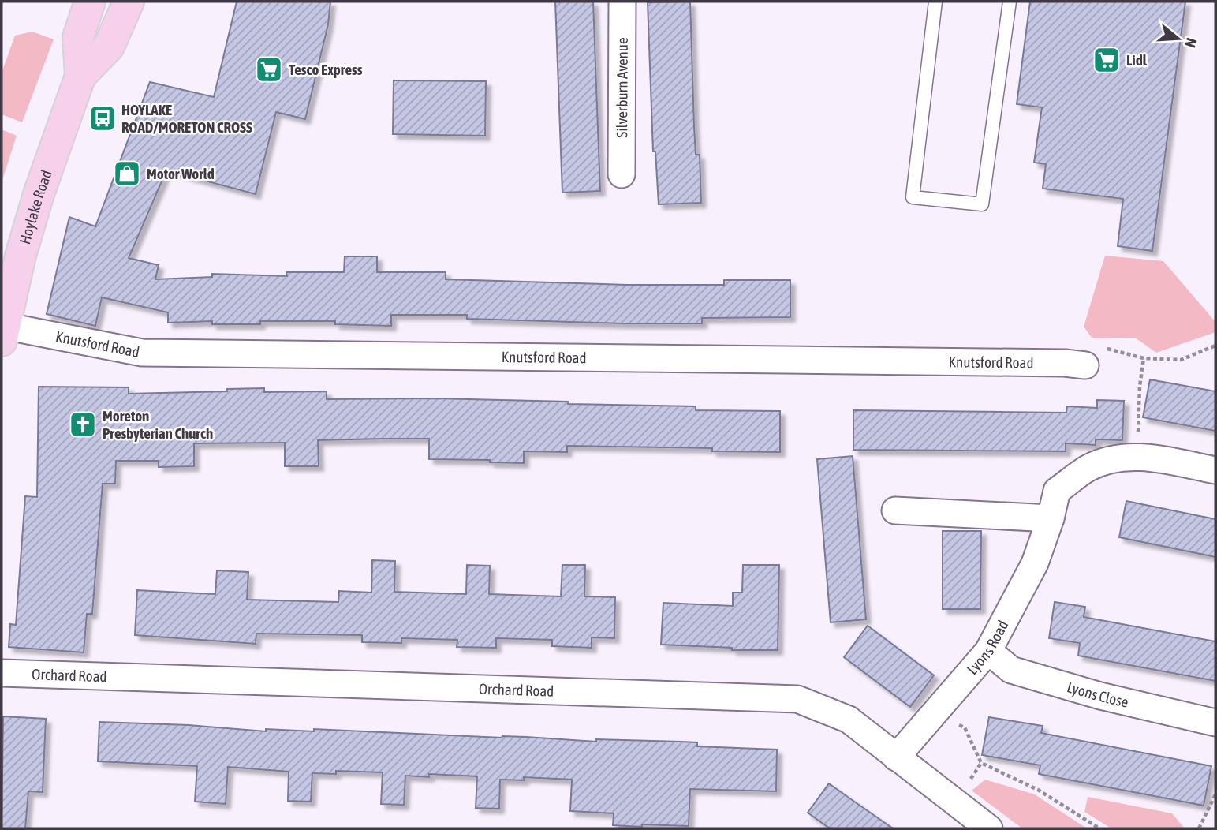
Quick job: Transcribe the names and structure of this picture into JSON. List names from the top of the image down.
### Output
{
  "streets": {
    "main road": ["Hoylake Road"],
    "street": [
      "Silverburn Avenue",
      "Knutsford Road",
      "Lyons Road",
      "Orchard Road",
      "Lyons Close"
    ]
  },
  "crossings": [
    ["Hoylake Road", "Knutsford Road"],
    ["Lyons Road", "Orchard Road"],
    ["Lyons Road", "Lyons Close"]
  ],
  "places": {
    "supermarket": ["Lidl", "Tesco Express"],
    "bus stop": ["HOYLAKE ROAD/MORETON CROSS"],
    "shop": ["Motor World"],
    "church": ["Moreton Presbyterian Church"]
  },
  "north": "right"
}
